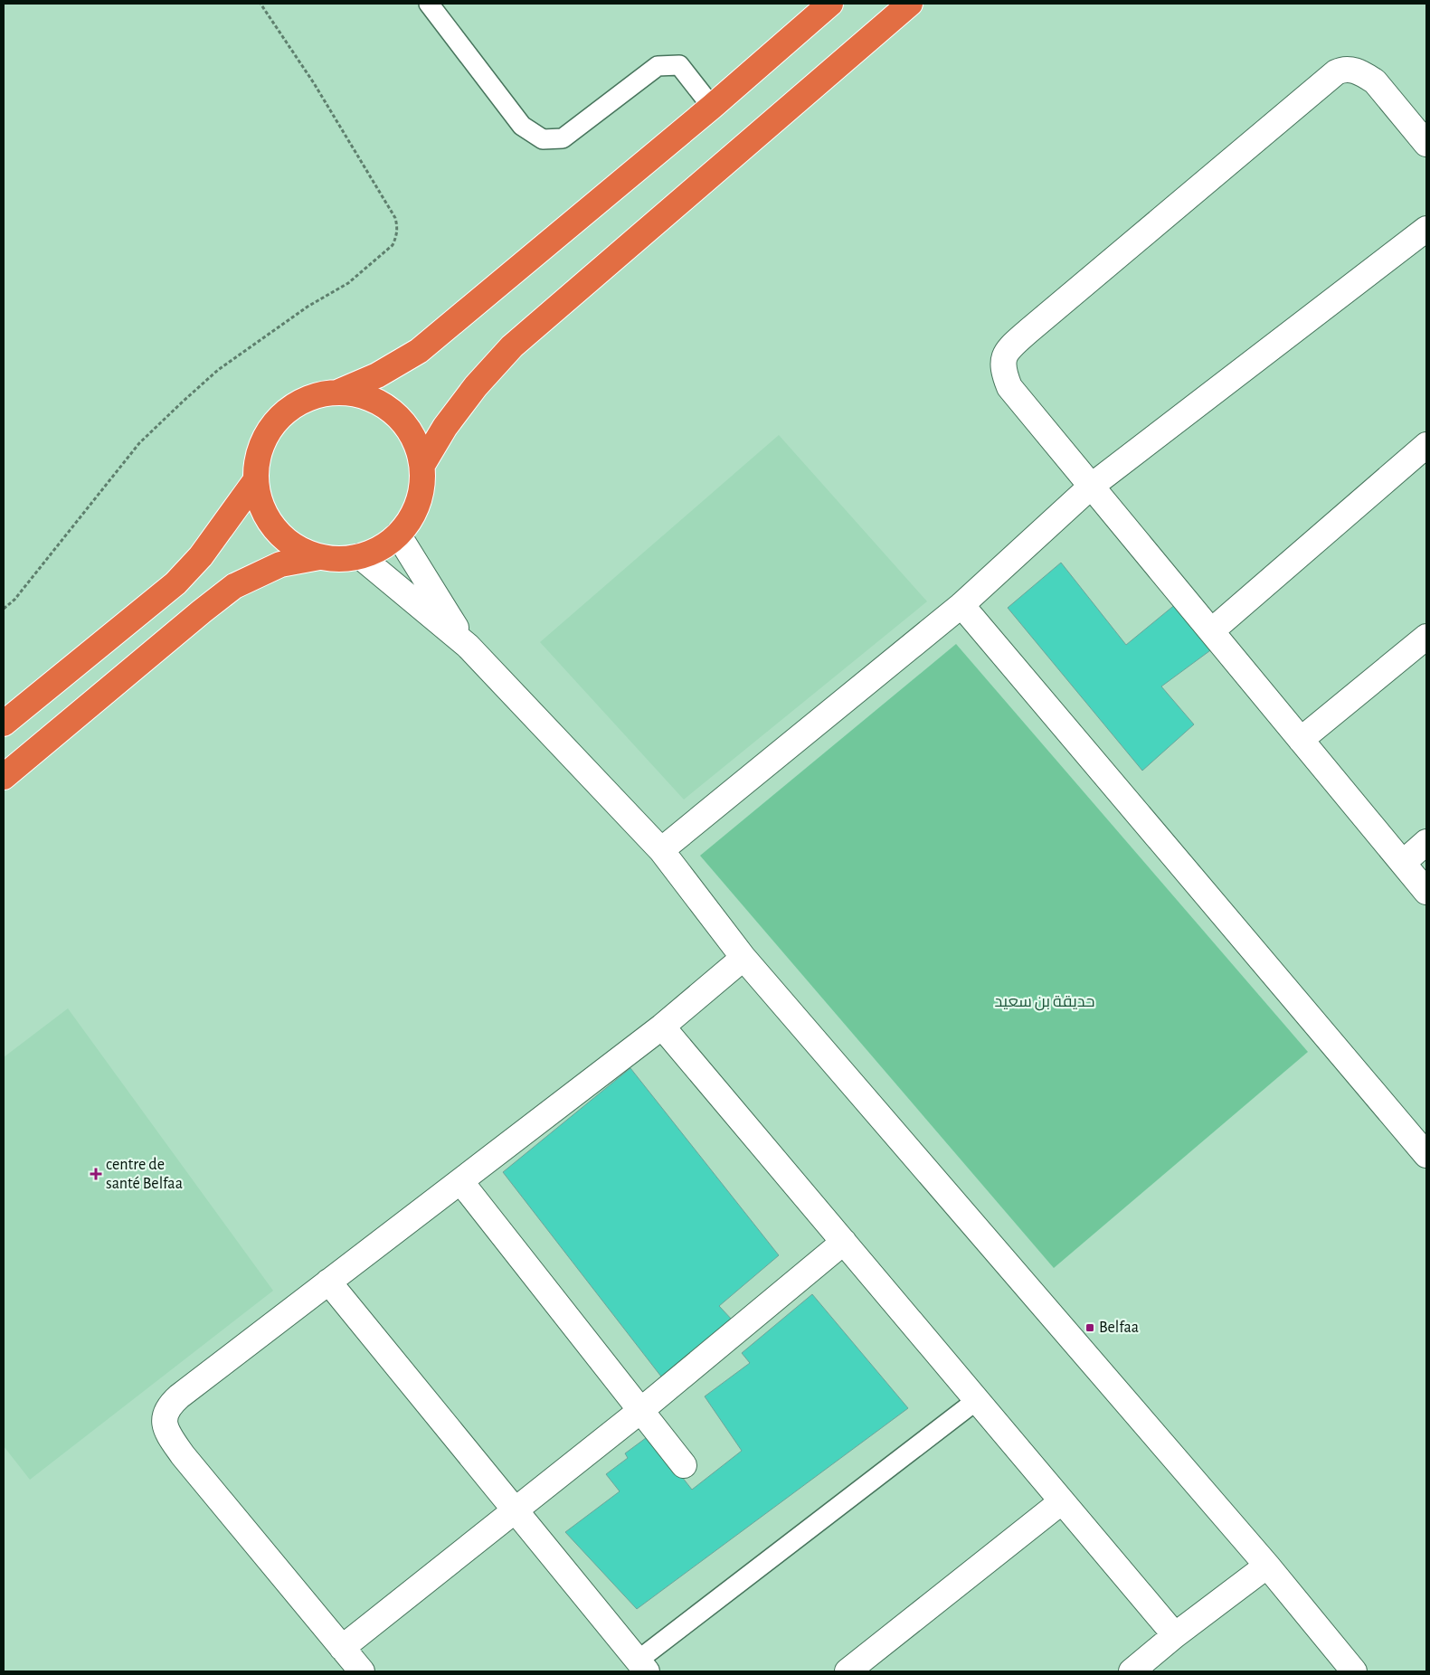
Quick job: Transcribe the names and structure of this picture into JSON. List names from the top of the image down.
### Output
{
  "parks": ["حديقة بن سعيد"],
  "places": {
    "health": ["centre de santé Belfaa"],
    "transit": ["Belfaa"]
  }
}
